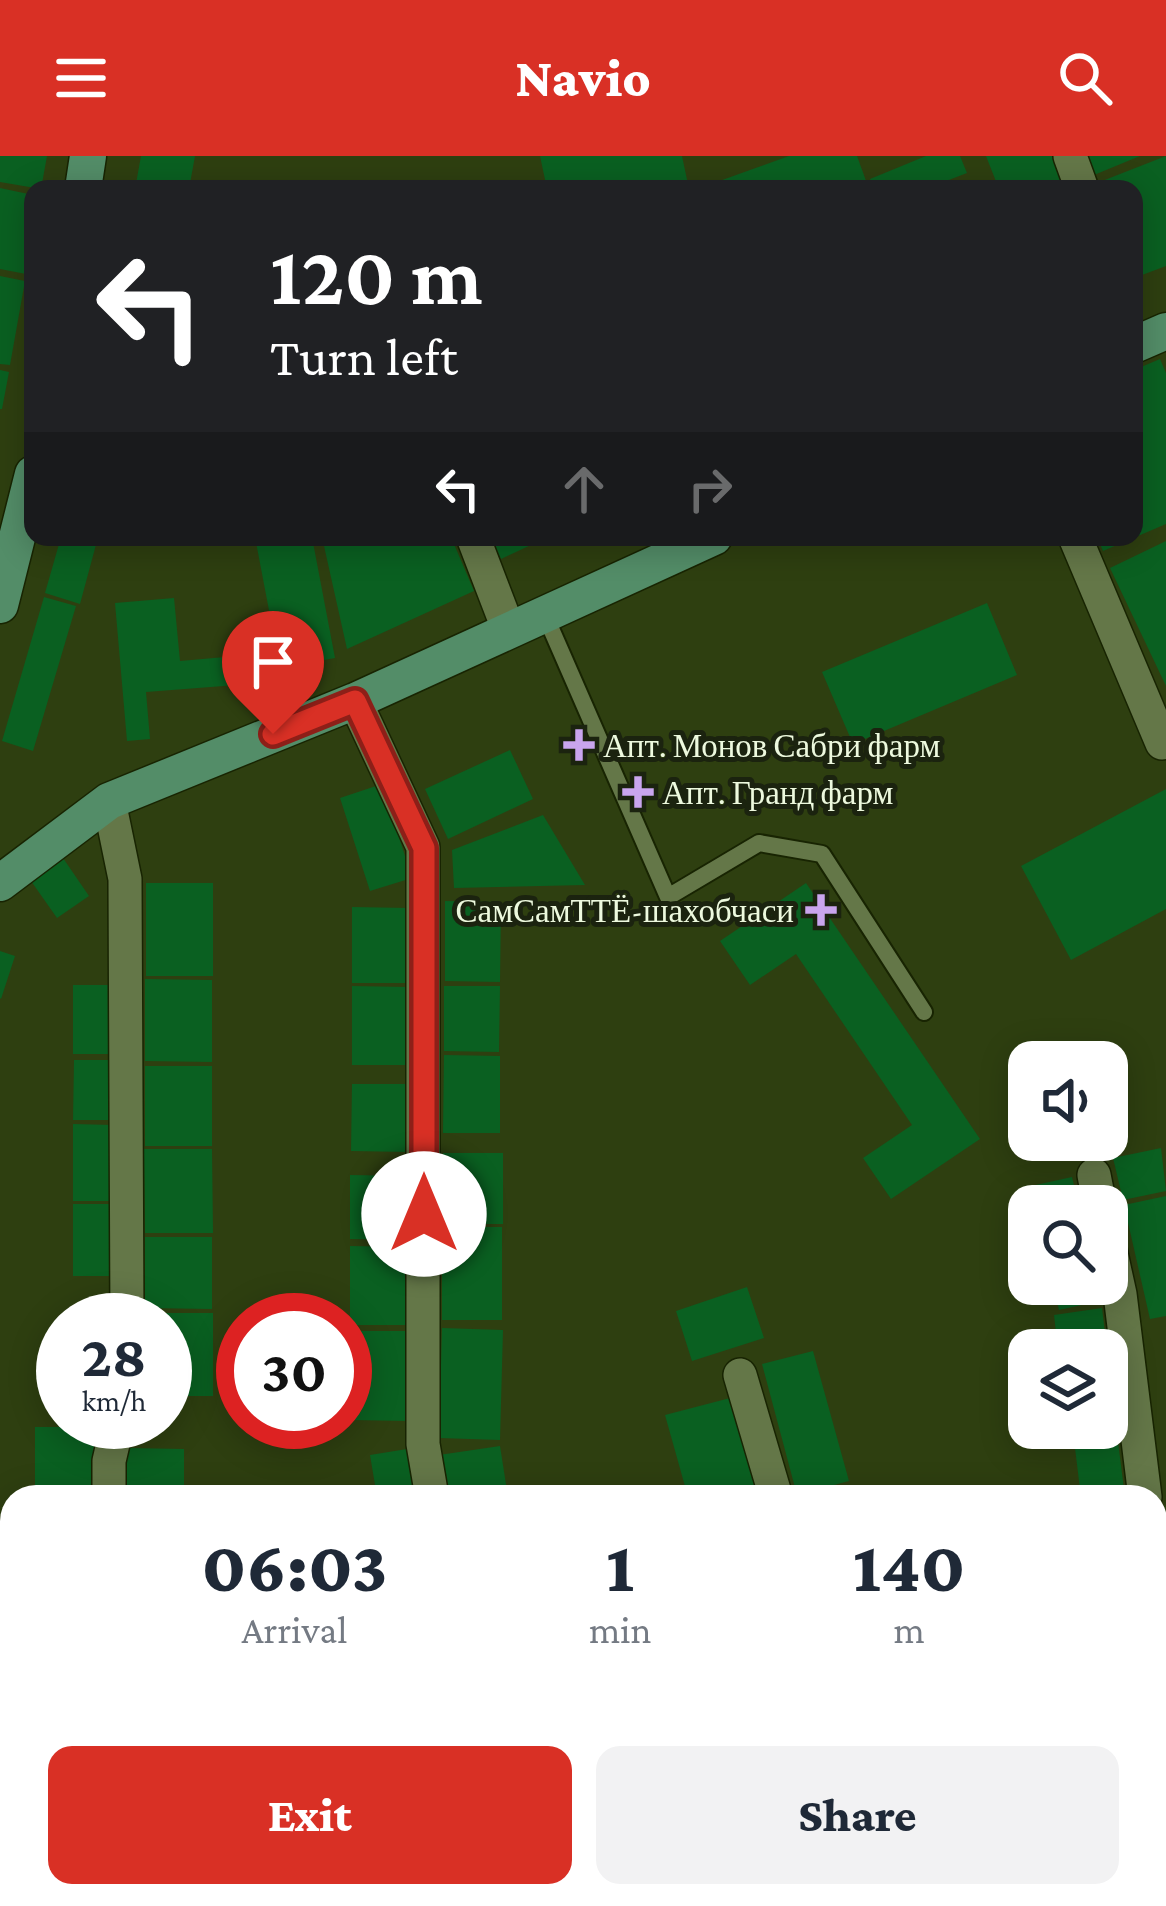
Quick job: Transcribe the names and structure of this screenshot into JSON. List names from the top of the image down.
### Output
{
  "places": {
    "health": ["Апт. Монов Сабри фарм", "Апт. Гранд фарм", "СамСамТТЁ-шахобчаси"]
  },
  "page": {
    "header": "Navio",
    "turn": ["120 m", "Turn left"],
    "speed": "28 km/h",
    "limit": "30",
    "eta": [
      "06:03",
      "Arrival",
      "1",
      "min",
      "140",
      "m"
    ],
    "buttons": ["Exit", "Share"]
  }
}
